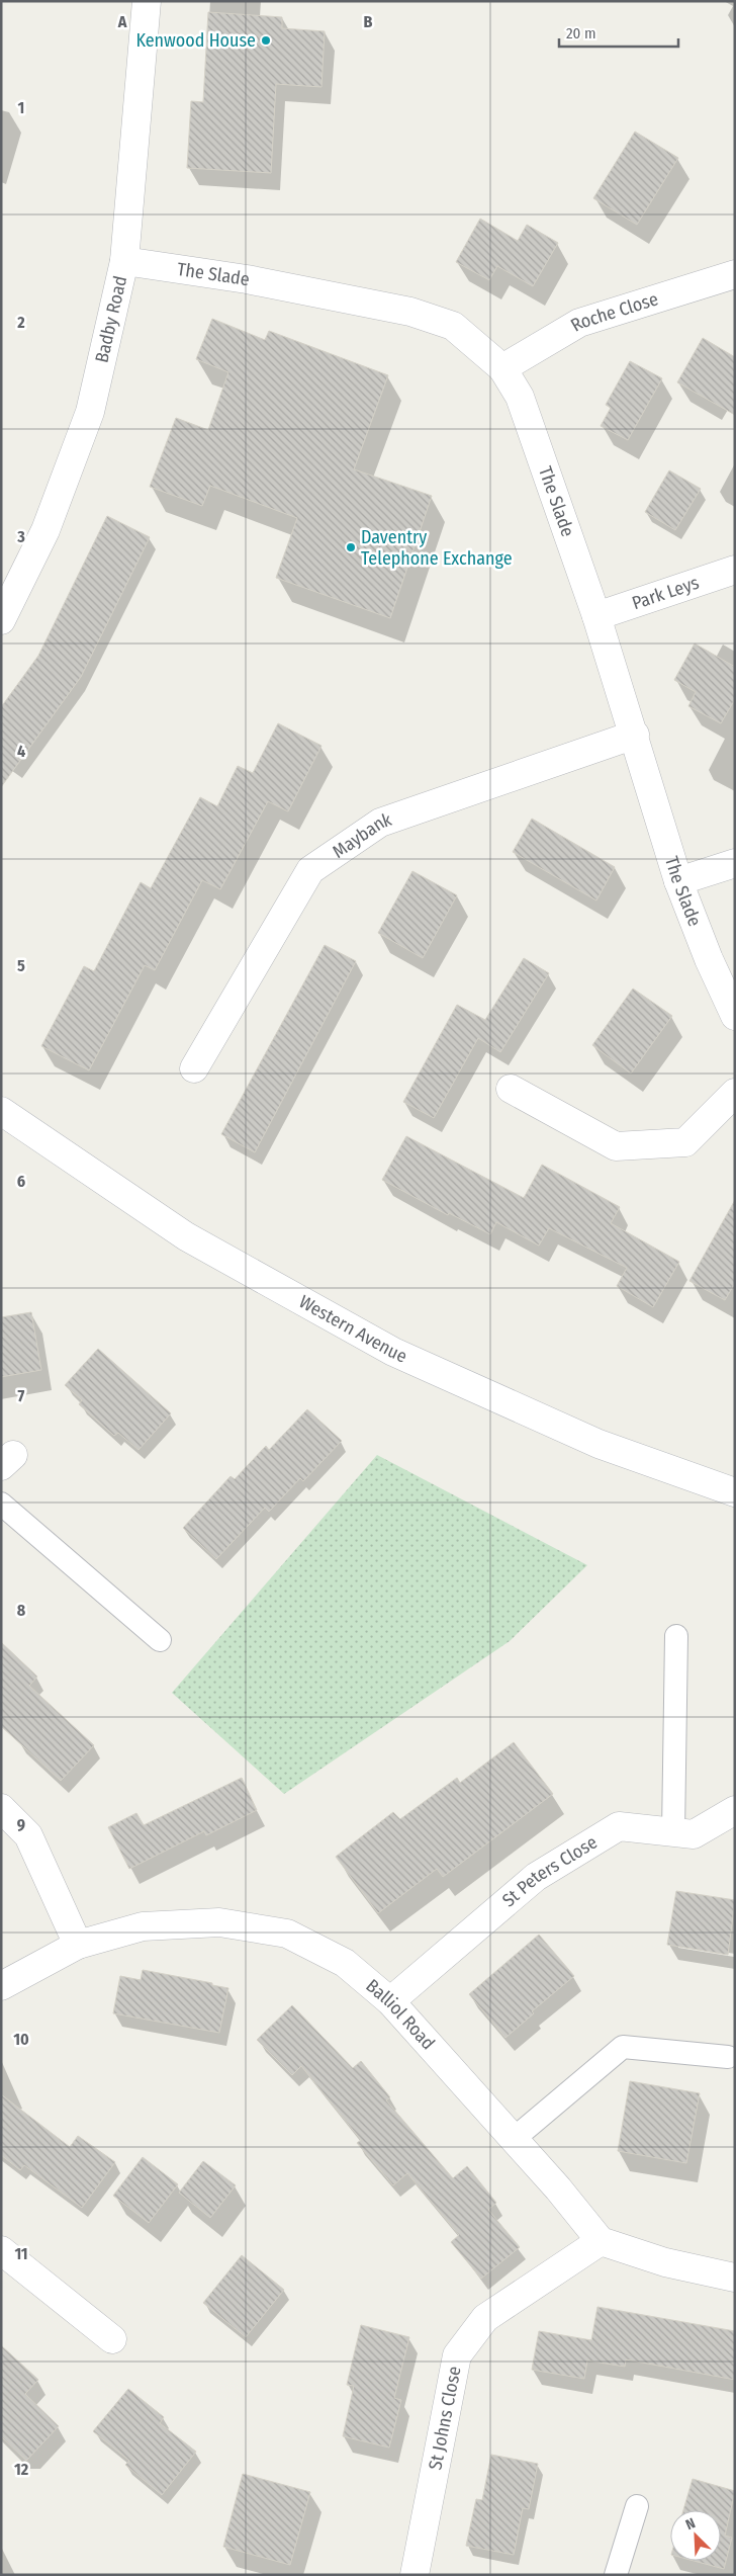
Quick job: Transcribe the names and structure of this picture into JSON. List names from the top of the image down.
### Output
{
  "streets": {
    "street": [
      "The Slade",
      "Roche Close",
      "Badby Road",
      "Park Leys",
      "Maybank",
      "Western Avenue",
      "St Peters Close",
      "Balliol Road",
      "St Johns Close"
    ]
  },
  "crossings": [
    ["The Slade", "Roche Close"],
    ["The Slade", "Badby Road"],
    ["The Slade", "Park Leys"],
    ["The Slade", "Maybank"],
    ["St Peters Close", "Balliol Road"],
    ["Balliol Road", "St Johns Close"]
  ],
  "places": ["Kenwood House", "Daventry Telephone Exchange"],
  "scale_bar": "20 m",
  "north": "top left",
  "grid": {
    "columns": ["A", "B"],
    "rows": [
      "1",
      "2",
      "3",
      "4",
      "5",
      "6",
      "7",
      "8",
      "9",
      "10",
      "11",
      "12"
    ]
  }
}
